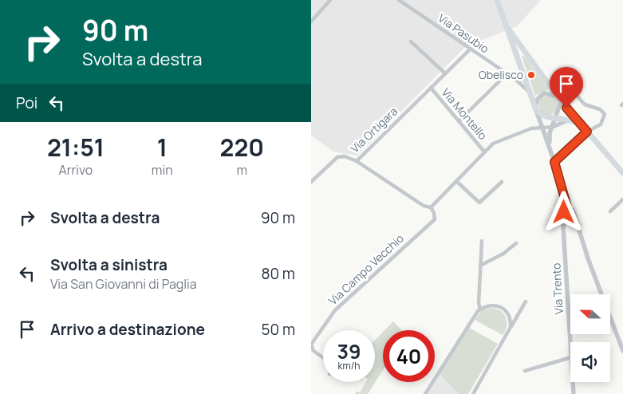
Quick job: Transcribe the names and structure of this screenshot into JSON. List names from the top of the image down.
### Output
{
  "streets": {
    "street": [
      "Via Pasubio",
      "Via Montello",
      "Via Ortigara",
      "Via Campo Vecchio",
      "Via Trento"
    ]
  },
  "crossings": [
    ["Via Pasubio", "Via Ortigara"],
    ["Via Montello", "Via Ortigara"]
  ],
  "places": ["Obelisco"],
  "north": "left",
  "page": {
    "turn": ["90 m", "Svolta a destra"],
    "then": "Poi",
    "eta": [
      "21:51",
      "Arrivo",
      "1",
      "min",
      "220",
      "m"
    ],
    "list": [
      {
        "name": "Svolta a destra",
        "value": "90 m"
      },
      {
        "name": "Svolta a sinistra",
        "note": "Via San Giovanni di Paglia",
        "value": "80 m"
      },
      {
        "name": "Arrivo a destinazione",
        "value": "50 m"
      }
    ],
    "speed": "39 km/h",
    "limit": "40"
  }
}
